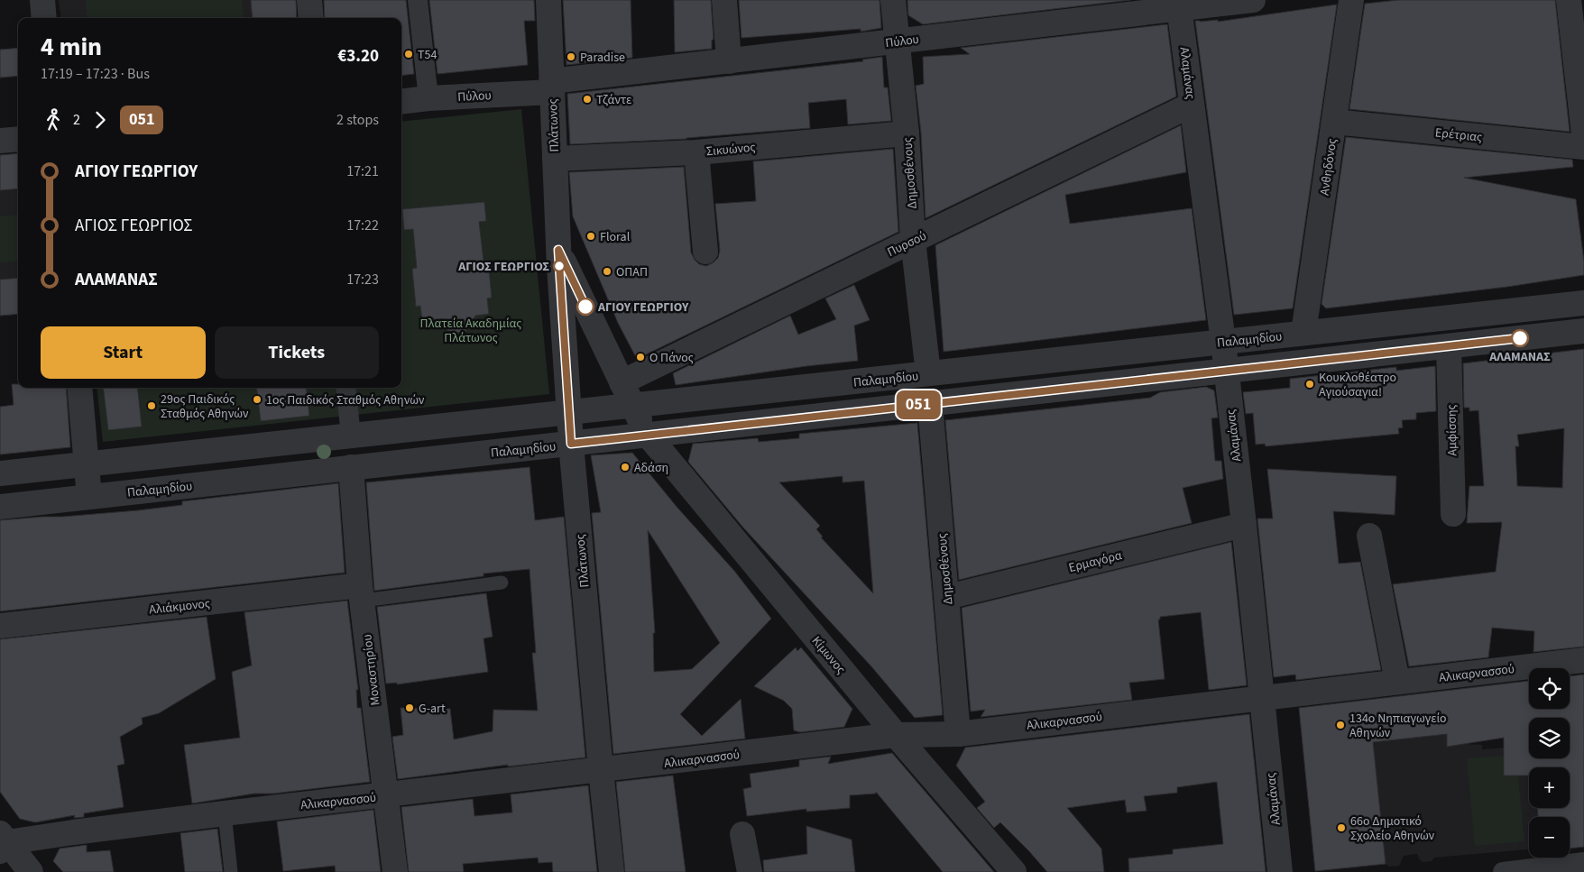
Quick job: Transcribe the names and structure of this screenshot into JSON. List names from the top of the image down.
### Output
{
  "streets": {
    "street": [
      "Πύλου",
      "Αλαμάνας",
      "Πλάτωνος",
      "Ερέτριας",
      "Σικυώνος",
      "Ανθηδόνος",
      "Δημοσθένους",
      "Πυρσού",
      "Παλαμηδίου",
      "Αμφίσσης",
      "Ερμαγόρα",
      "Αλιάκμονος",
      "Κίμωνος",
      "Μοναστηρίου",
      "Αλικαρνασσού"
    ]
  },
  "crossings": [
    ["Πύλου", "Αλαμάνας"],
    ["Πύλου", "Πλάτωνος"],
    ["Πύλου", "Δημοσθένους"],
    ["Αλαμάνας", "Πυρσού"],
    ["Αλαμάνας", "Παλαμηδίου"],
    ["Αλαμάνας", "Ερμαγόρα"],
    ["Αλαμάνας", "Αλικαρνασσού"],
    ["Πλάτωνος", "Σικυώνος"],
    ["Πλάτωνος", "Πυρσού"],
    ["Πλάτωνος", "Παλαμηδίου"],
    ["Πλάτωνος", "Κίμωνος"],
    ["Πλάτωνος", "Αλικαρνασσού"],
    ["Ερέτριας", "Ανθηδόνος"],
    ["Σικυώνος", "Δημοσθένους"],
    ["Ανθηδόνος", "Παλαμηδίου"],
    ["Δημοσθένους", "Πυρσού"],
    ["Δημοσθένους", "Παλαμηδίου"],
    ["Δημοσθένους", "Ερμαγόρα"],
    ["Δημοσθένους", "Αλικαρνασσού"],
    ["Παλαμηδίου", "Αμφίσσης"],
    ["Παλαμηδίου", "Κίμωνος"],
    ["Παλαμηδίου", "Μοναστηρίου"],
    ["Αλιάκμονος", "Μοναστηρίου"],
    ["Κίμωνος", "Αλικαρνασσού"],
    ["Μοναστηρίου", "Αλικαρνασσού"]
  ],
  "parks": ["Πλατεία Ακαδημίας Πλάτωνος"],
  "places": [
    "T54",
    "Paradise",
    "Τζάντε",
    "Floral",
    "ΑΓΙΟΣ ΓΕΩΡΓΙΟΣ",
    "ΟΠΑΠ",
    "ΑΓΙΟΥ ΓΕΩΡΓΙΟΥ",
    "ΑΛΑΜΑΝΑΣ",
    "Ο Πάνος",
    "Κουκλοθέατρο Αγιούσαγια!",
    "1ος Παιδικός Σταθμός Αθηνών",
    "29ος Παιδικός Σταθμός Αθηνών",
    "Αδάση",
    "G-art",
    "134ο Νηπιαγωγείο Αθηνών",
    "66ο Δημοτικό Σχολείο Αθηνών"
  ],
  "lines": ["bus line 051"],
  "page": {
    "on_map": "051",
    "heading": ["4 min", "17:19 – 17:23 · Bus", "€3.20"],
    "legs": ["2", "051", "2 stops"],
    "list": [
      {
        "name": "ΑΓΙΟΥ ΓΕΩΡΓΙΟΥ",
        "value": "17:21"
      },
      {
        "name": "ΑΓΙΟΣ ΓΕΩΡΓΙΟΣ",
        "value": "17:22"
      },
      {
        "name": "ΑΛΑΜΑΝΑΣ",
        "value": "17:23"
      }
    ],
    "buttons": ["Start", "Tickets"],
    "map_buttons": ["+", "−"]
  }
}
